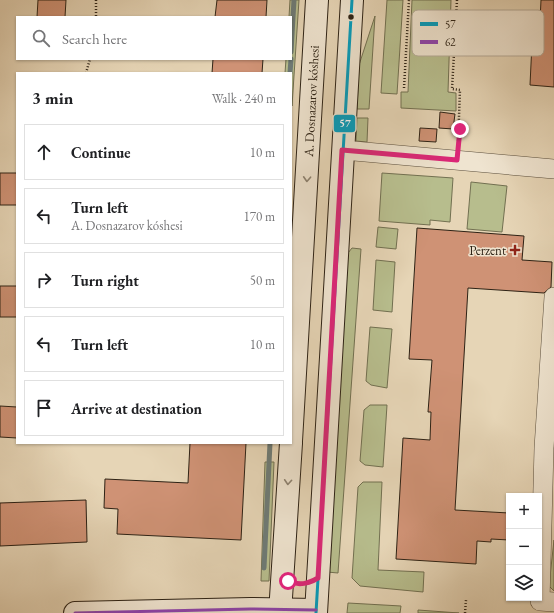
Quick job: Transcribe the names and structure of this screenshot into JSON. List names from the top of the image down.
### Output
{
  "streets": {
    "main road": ["A. Dosnazarov kóshesi"]
  },
  "places": {
    "health": ["Perzent"]
  },
  "lines": ["transit line 57", "transit line 62"],
  "legend": ["57", "62"],
  "page": {
    "search": "Search here",
    "heading": ["3 min", "Walk · 240 m"],
    "list": [
      ["Continue", "10 m"],
      ["Turn left", "A. Dosnazarov kóshesi", "170 m"],
      ["Turn right", "50 m"],
      ["Turn left", "10 m"],
      "Arrive at destination"
    ],
    "map_buttons": ["+", "−"]
  }
}
